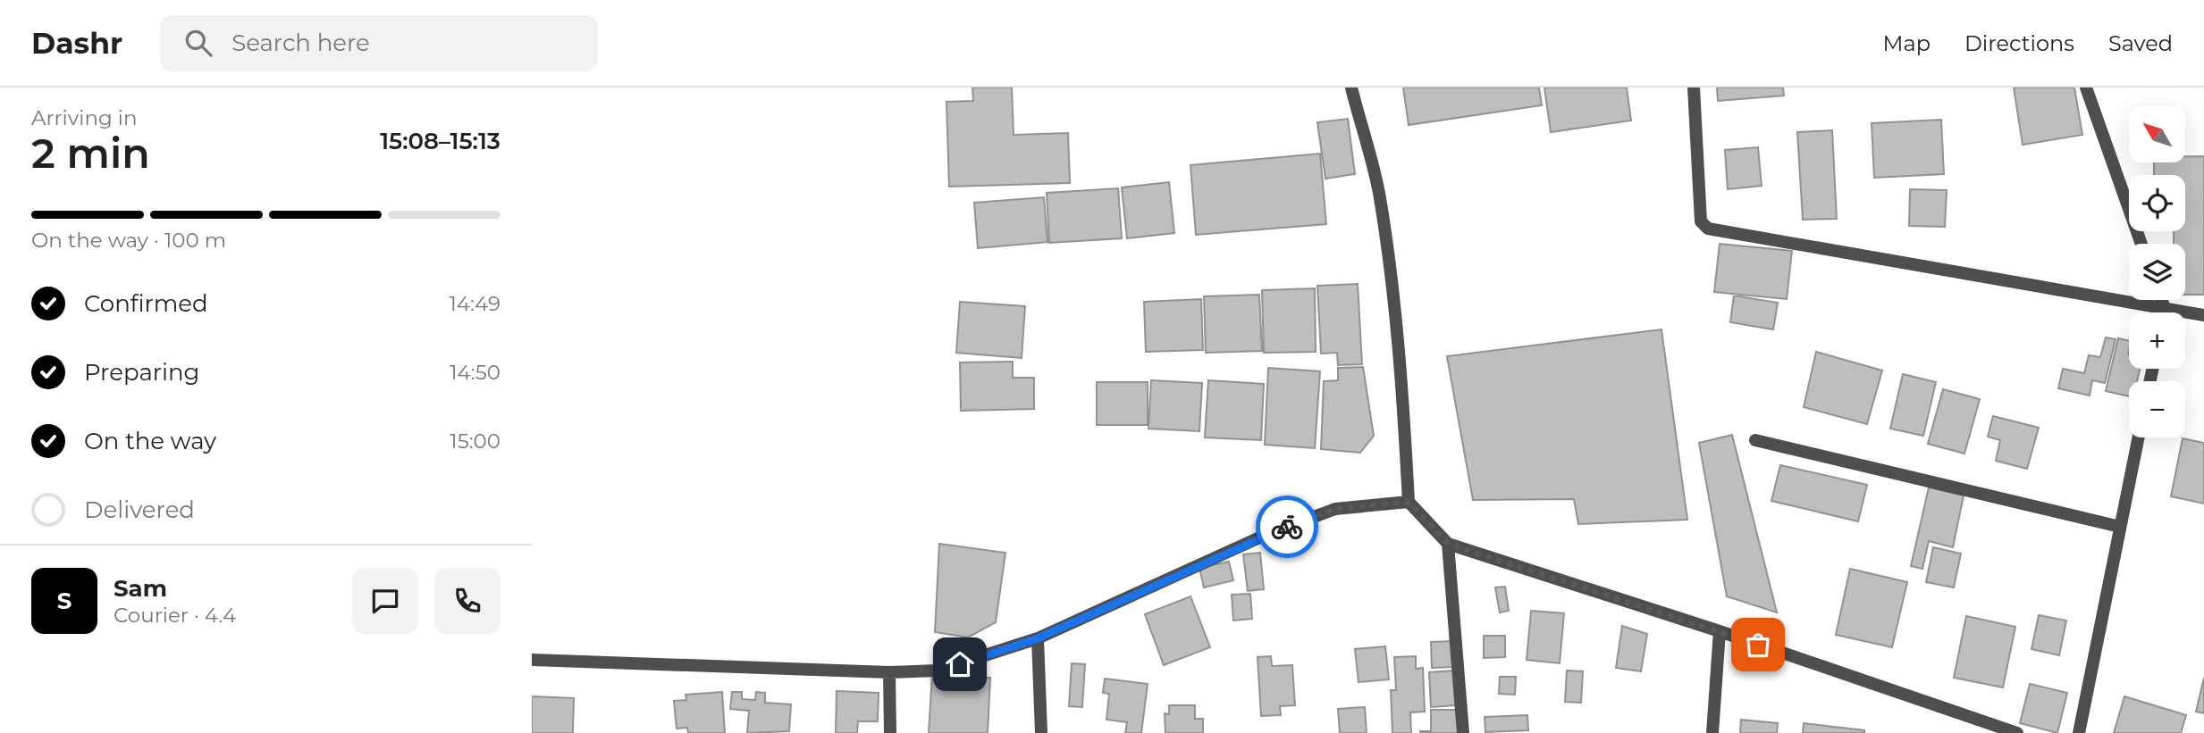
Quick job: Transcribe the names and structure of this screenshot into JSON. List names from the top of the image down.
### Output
{
  "north": "top left",
  "page": {
    "header": "Dashr",
    "search": "Search here",
    "nav": ["Map", "Directions", "Saved"],
    "heading": ["2 min", "Arriving in", "15:08–15:13"],
    "panel": ["Sam", "Courier · 4.4"],
    "map_buttons": ["+", "−"],
    "bar": "On the way · 100 m",
    "list": [
      ["Confirmed", "14:49"],
      ["Preparing", "14:50"],
      ["On the way", "15:00"],
      "Delivered"
    ],
    "round": "S"
  }
}
